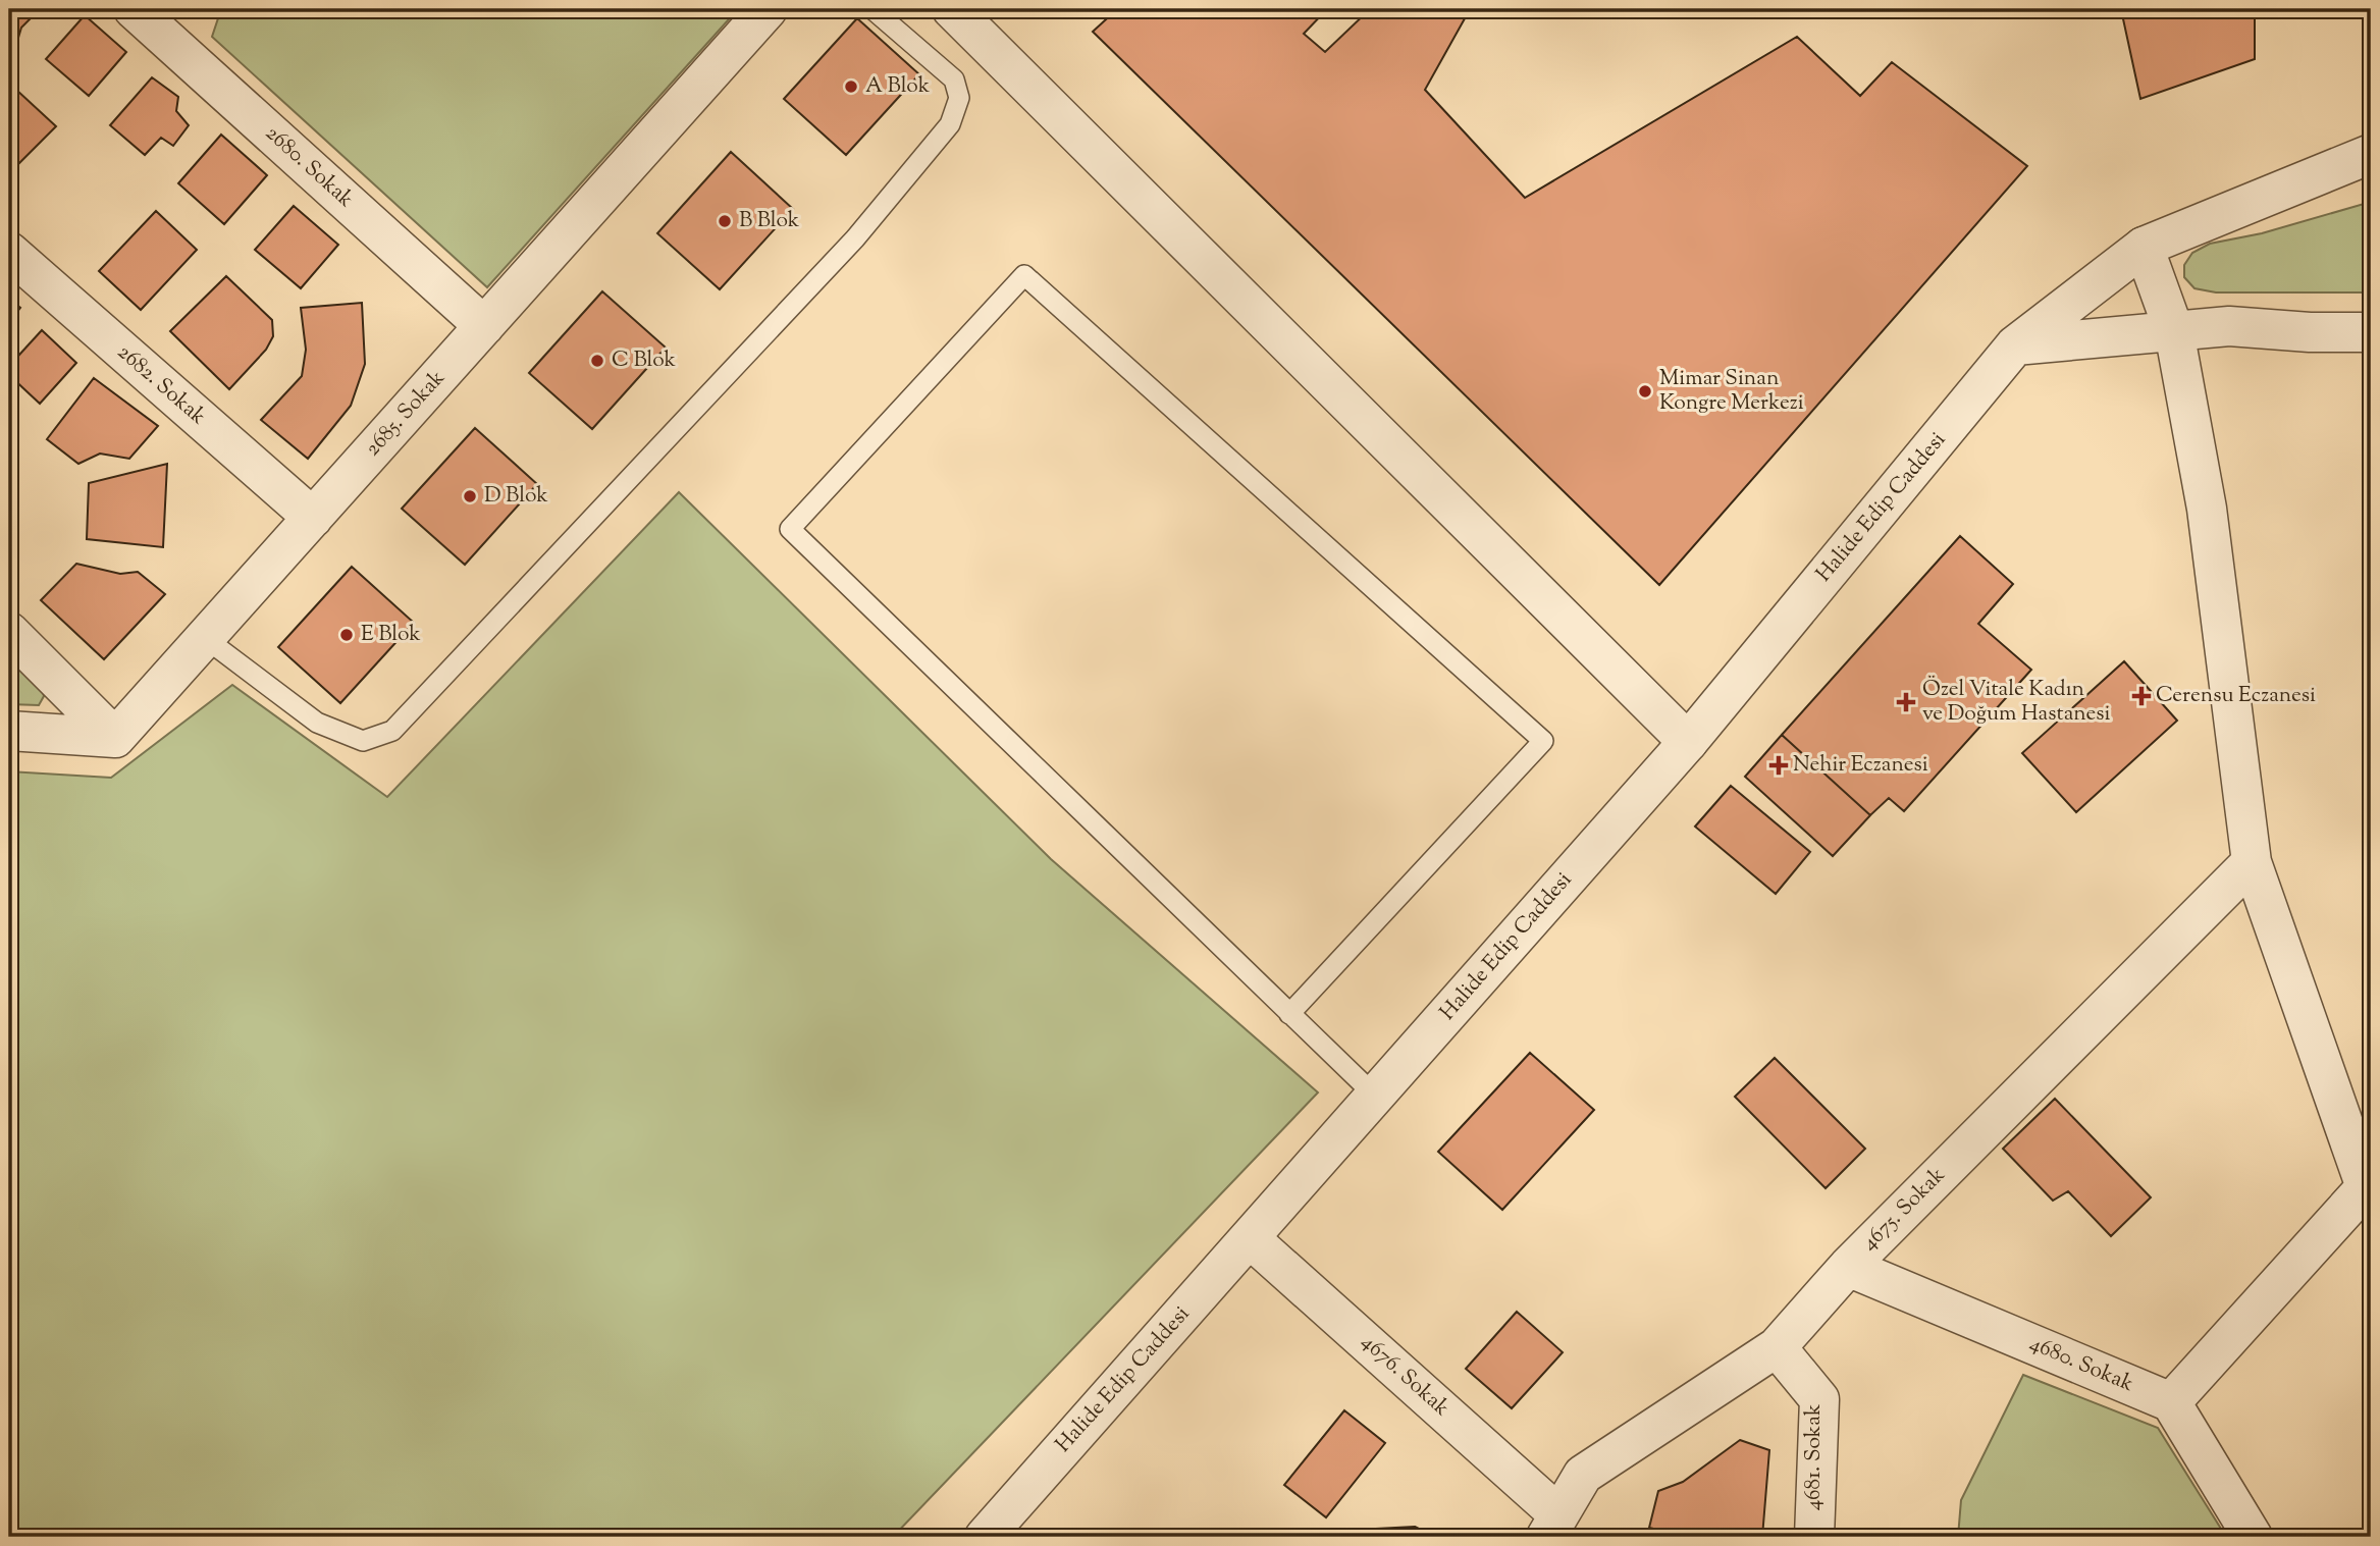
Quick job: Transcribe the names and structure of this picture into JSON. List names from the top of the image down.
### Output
{
  "streets": {
    "street": [
      "2680. Sokak",
      "2682. Sokak",
      "2685. Sokak",
      "Halide Edip Caddesi",
      "4675. Sokak",
      "4680. Sokak",
      "4676. Sokak",
      "4681. Sokak"
    ]
  },
  "crossings": [
    ["2680. Sokak", "2685. Sokak"],
    ["2682. Sokak", "2685. Sokak"],
    ["Halide Edip Caddesi", "4676. Sokak"],
    ["4675. Sokak", "4680. Sokak"],
    ["4675. Sokak", "4676. Sokak"],
    ["4675. Sokak", "4681. Sokak"]
  ],
  "places": {
    "other": [
      "A Blok",
      "B Blok",
      "C Blok",
      "Mimar Sinan Kongre Merkezi",
      "D Blok",
      "E Blok"
    ],
    "health": ["Cerensu Eczanesi", "Özel Vitale Kadın ve Doğum Hastanesi", "Nehir Eczanesi"]
  }
}
